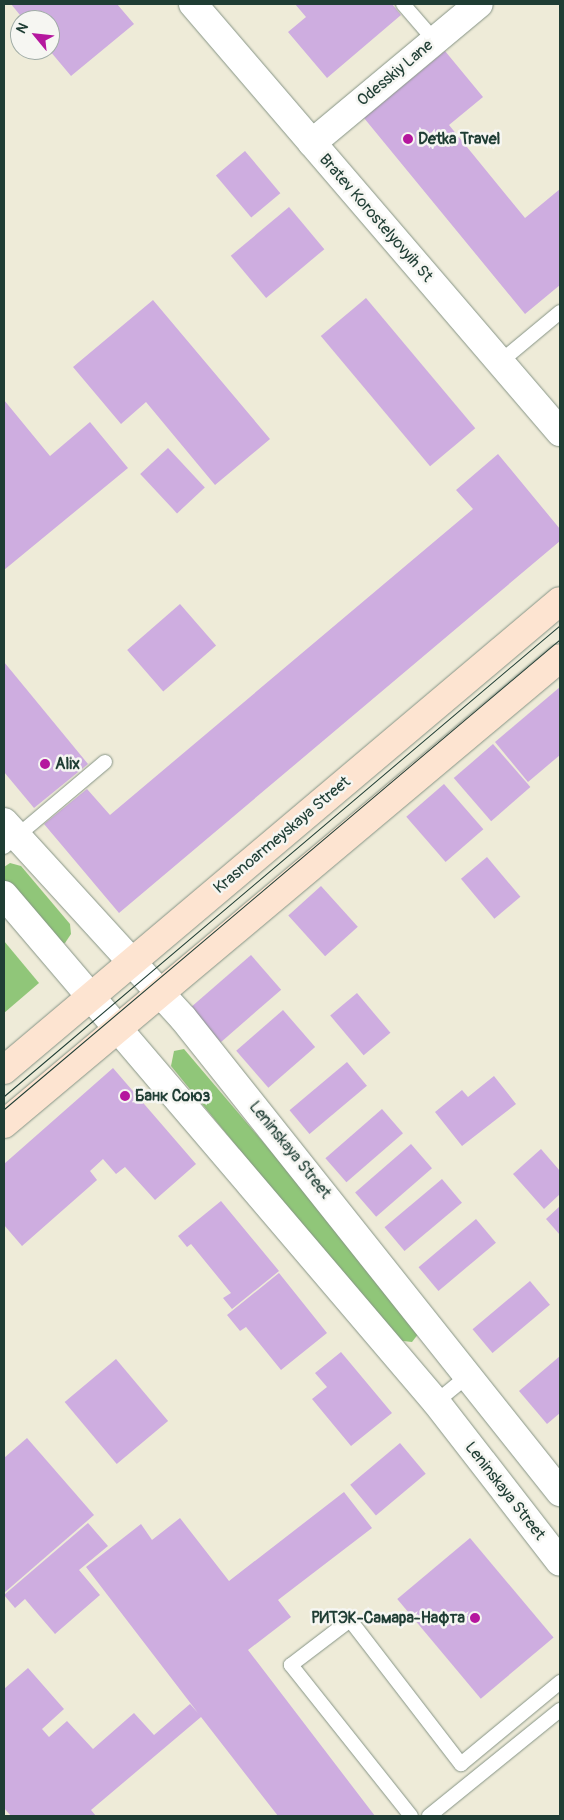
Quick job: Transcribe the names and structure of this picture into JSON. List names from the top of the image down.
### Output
{
  "streets": {
    "main road": ["Krasnoarmeyskaya Street"],
    "street": ["Odesskiy Lane", "Bratev Korostelyovyih St", "Leninskaya Street"]
  },
  "crossings": [
    ["Odesskiy Lane", "Bratev Korostelyovyih St"],
    ["Krasnoarmeyskaya Street", "Leninskaya Street"]
  ],
  "places": [
    "Detka Travel",
    "Alix",
    "Банк Союз",
    "РИТЭК-Самара-Нафта"
  ],
  "north": "top left"
}
